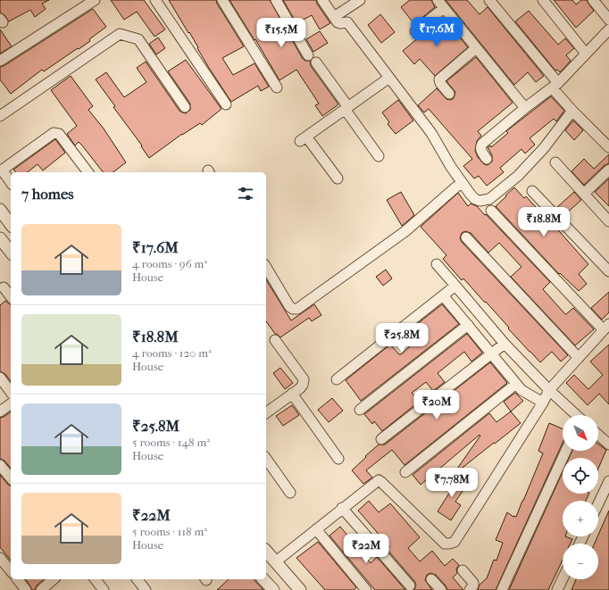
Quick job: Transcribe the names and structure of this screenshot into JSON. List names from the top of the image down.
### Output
{
  "north": "bottom right",
  "page": {
    "price": [
      "₹17.6M",
      "₹15.5M",
      "₹18.8M",
      "₹25.8M",
      "₹20M",
      "₹7.78M",
      "₹22M"
    ],
    "heading": "7 homes",
    "list": [
      {
        "name": "₹17.6M",
        "note": "4 rooms · 96 m² · House"
      },
      {
        "name": "₹18.8M",
        "note": "4 rooms · 120 m² · House"
      },
      {
        "name": "₹25.8M",
        "note": "5 rooms · 148 m² · House"
      },
      {
        "name": "₹22M",
        "note": "5 rooms · 118 m² · House"
      }
    ],
    "map_buttons": ["+", "−"]
  }
}
